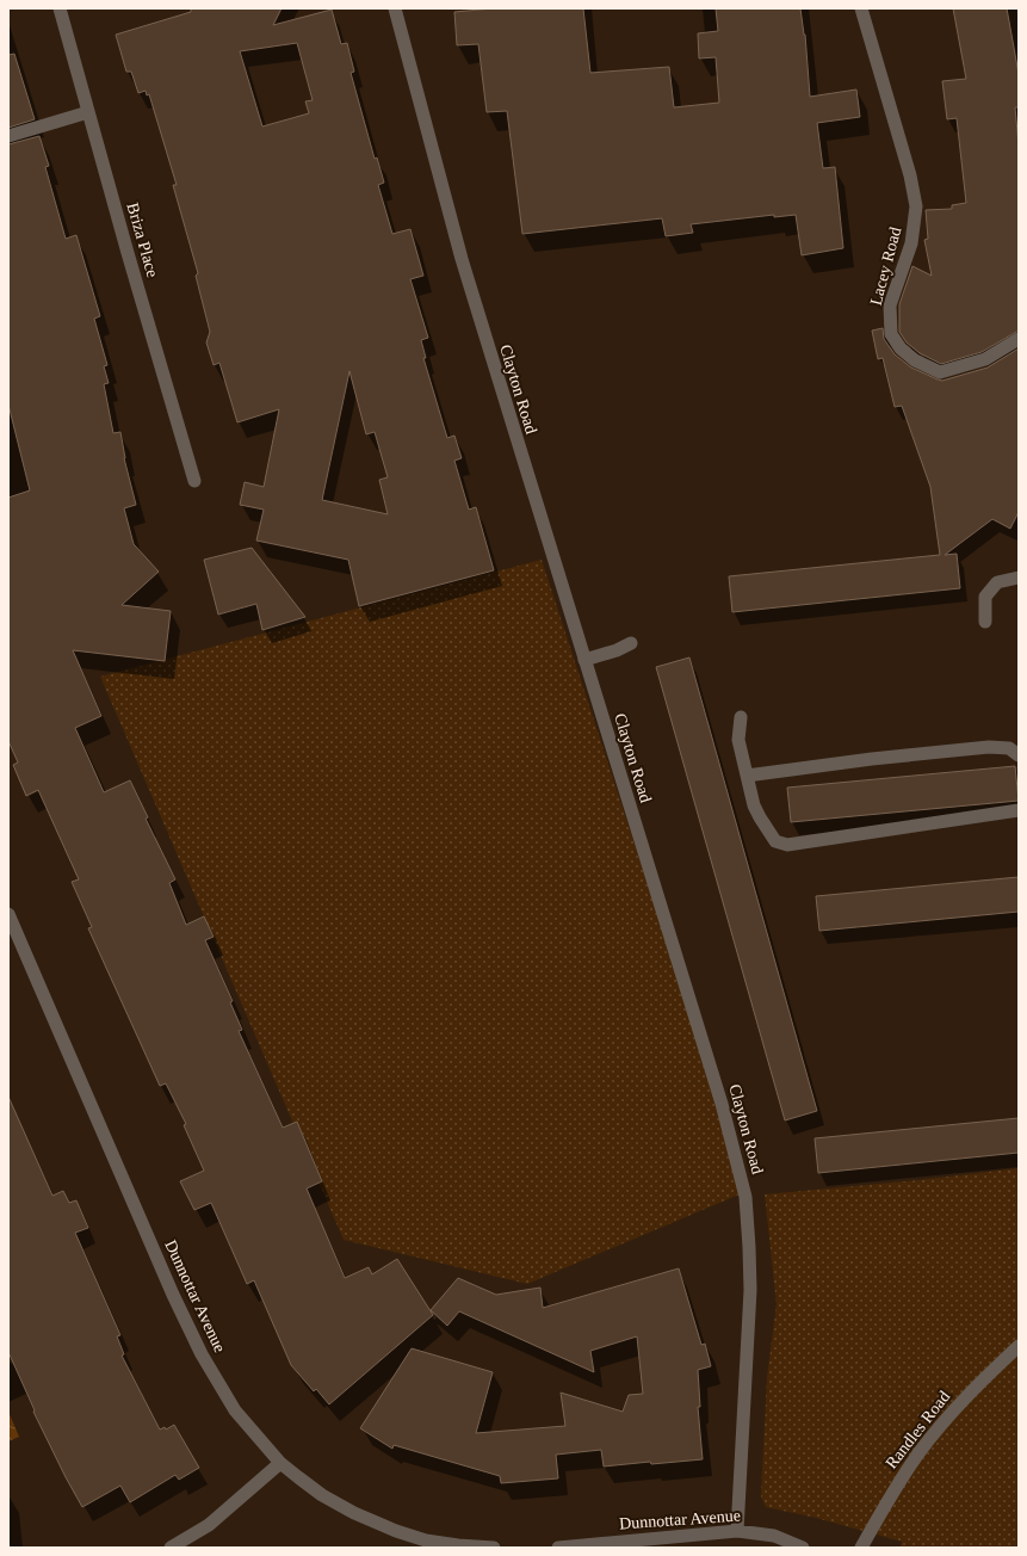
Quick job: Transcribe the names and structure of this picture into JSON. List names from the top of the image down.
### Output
{
  "streets": {
    "street": [
      "Briza Place",
      "Lacey Road",
      "Clayton Road",
      "Dunnottar Avenue",
      "Randles Road"
    ]
  },
  "crossings": [
    ["Clayton Road", "Dunnottar Avenue"]
  ]
}
